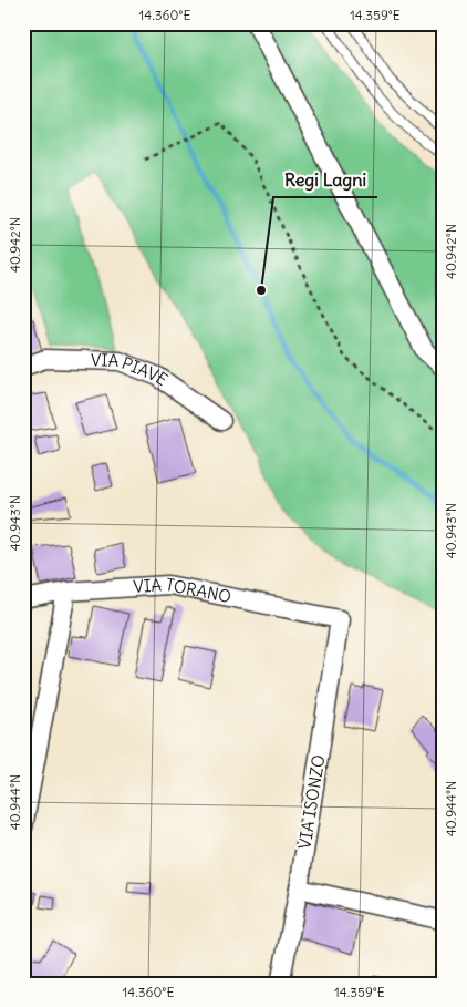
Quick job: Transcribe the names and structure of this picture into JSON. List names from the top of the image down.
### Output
{
  "streets": {
    "street": ["VIA PIAVE", "VIA TORANO", "VIA ISONZO"]
  },
  "crossings": [
    ["VIA TORANO", "VIA ISONZO"]
  ],
  "places": ["Regi Lagni"],
  "coordinates": [
    "14.360°E",
    "14.359°E",
    "40.942°N",
    "40.943°N",
    "40.944°N"
  ]
}
